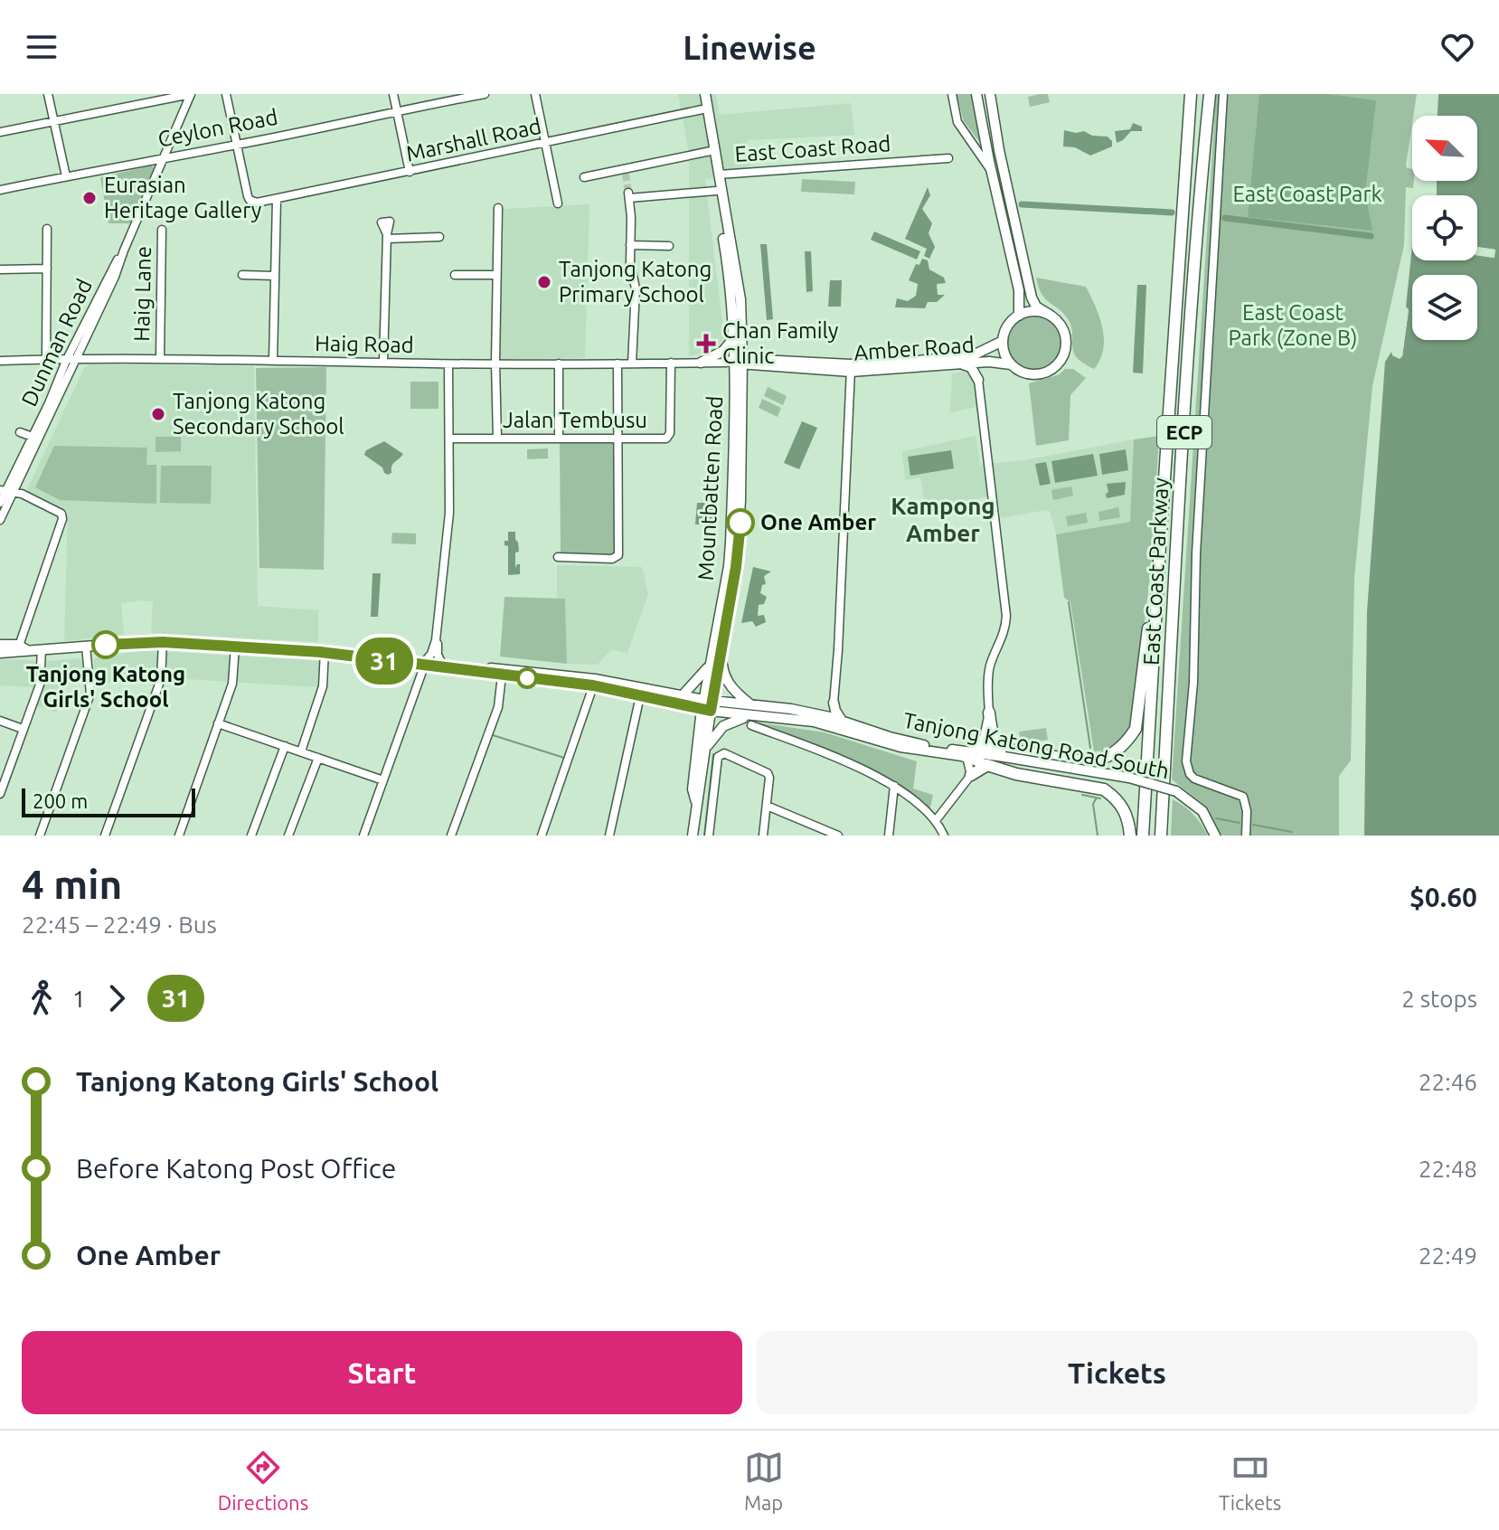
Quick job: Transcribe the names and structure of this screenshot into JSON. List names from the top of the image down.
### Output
{
  "streets": {
    "highway": ["ECP", "East Coast Parkway"],
    "main road": [
      "East Coast Road",
      "Amber Road",
      "Mountbatten Road",
      "Tanjong Katong Road South"
    ],
    "street": [
      "Ceylon Road",
      "Marshall Road",
      "Haig Lane",
      "Dunman Road",
      "Haig Road",
      "Jalan Tembusu"
    ]
  },
  "crossings": [
    ["Ceylon Road", "Marshall Road"],
    ["Ceylon Road", "Dunman Road"],
    ["Marshall Road", "East Coast Road"],
    ["East Coast Road", "Mountbatten Road"],
    ["Haig Lane", "Haig Road"],
    ["Dunman Road", "Haig Road"],
    ["Haig Road", "Amber Road"],
    ["Haig Road", "Jalan Tembusu"],
    ["Haig Road", "Mountbatten Road"],
    ["Amber Road", "Mountbatten Road"],
    ["ECP", "East Coast Parkway"],
    ["Mountbatten Road", "Tanjong Katong Road South"]
  ],
  "districts": ["Kampong Amber"],
  "parks": ["East Coast Park", "East Coast Park (Zone B)"],
  "places": {
    "other": [
      "Eurasian Heritage Gallery",
      "Tanjong Katong Primary School",
      "Tanjong Katong Secondary School",
      "One Amber",
      "Tanjong Katong Girls' School"
    ],
    "health": ["Chan Family Clinic"]
  },
  "lines": ["bus line 31"],
  "scale_bar": "200 m",
  "north": "top left",
  "page": {
    "header": "Linewise",
    "on_map": "31",
    "scale": "200 m",
    "heading": ["4 min", "22:45 – 22:49 · Bus", "$0.60"],
    "legs": ["1", "31", "2 stops"],
    "list": [
      {
        "name": "Tanjong Katong Girls' School",
        "value": "22:46"
      },
      {
        "name": "Before Katong Post Office",
        "value": "22:48"
      },
      {
        "name": "One Amber",
        "value": "22:49"
      }
    ],
    "buttons": ["Start", "Tickets"],
    "tabs": ["Directions", "Map", "Tickets"]
  }
}
